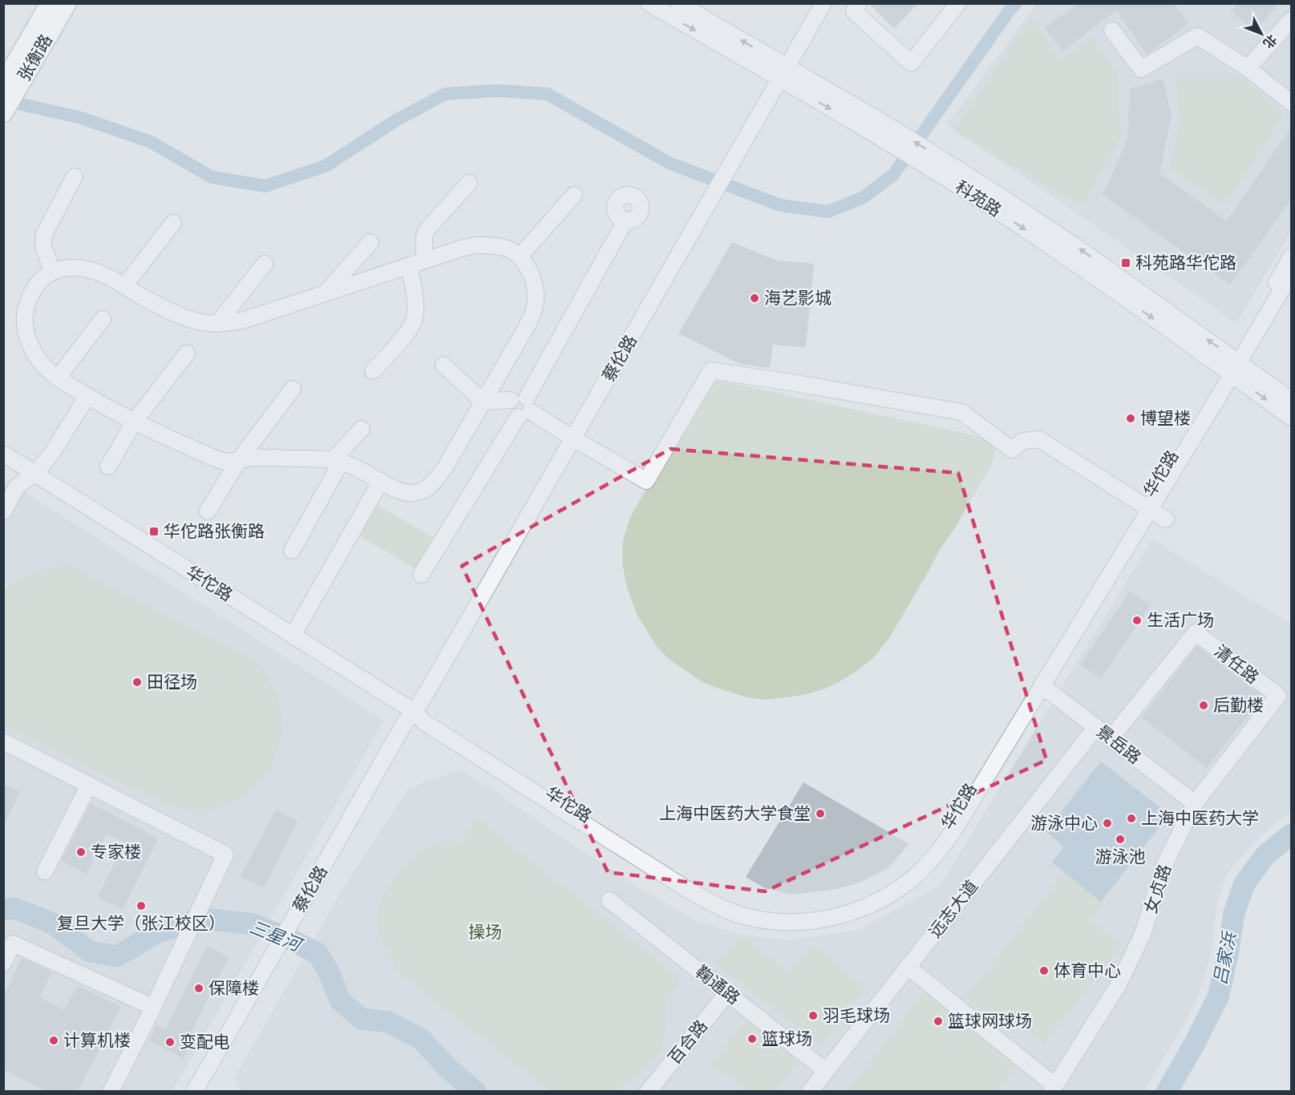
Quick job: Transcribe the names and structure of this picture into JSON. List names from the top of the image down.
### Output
{
  "streets": {
    "main road": ["张衡路"],
    "street": [
      "科苑路",
      "蔡伦路",
      "华佗路",
      "清任路",
      "景岳路",
      "女贞路",
      "远志大道",
      "鞠通路",
      "百合路"
    ]
  },
  "crossings": [
    ["科苑路", "蔡伦路"],
    ["科苑路", "华佗路"],
    ["蔡伦路", "华佗路"],
    ["华佗路", "景岳路"],
    ["清任路", "景岳路"],
    ["清任路", "女贞路"],
    ["景岳路", "女贞路"],
    ["景岳路", "远志大道"],
    ["远志大道", "鞠通路"],
    ["鞠通路", "百合路"]
  ],
  "water": ["三星河", "吕家浜"],
  "parks": ["操场"],
  "places": {
    "transit": ["科苑路华佗路", "华佗路张衡路"],
    "other": [
      "海艺影城",
      "博望楼",
      "生活广场",
      "田径场",
      "后勤楼",
      "上海中医药大学食堂",
      "上海中医药大学",
      "游泳中心",
      "游泳池",
      "专家楼",
      "复旦大学（张江校区）",
      "体育中心",
      "保障楼",
      "羽毛球场",
      "篮球网球场",
      "篮球场",
      "计算机楼",
      "变配电"
    ]
  },
  "north": "bottom right"
}
